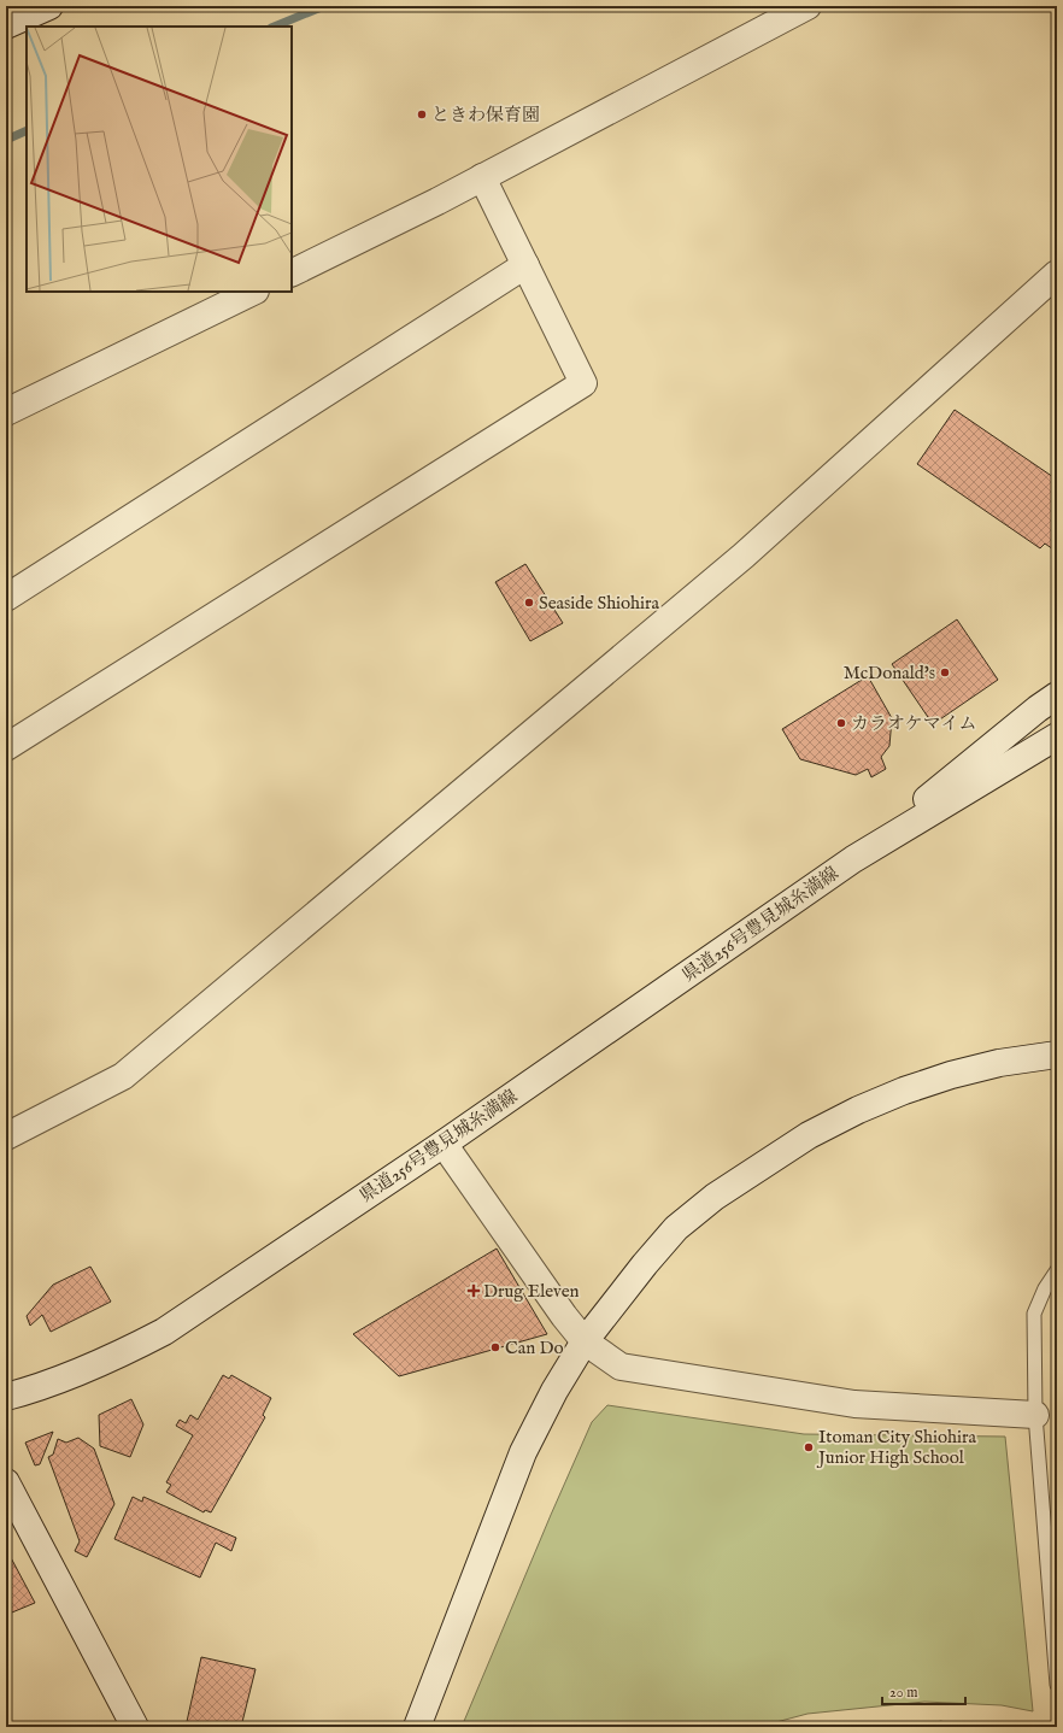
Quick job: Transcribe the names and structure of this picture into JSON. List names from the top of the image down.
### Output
{
  "streets": {
    "street": ["県道256号豊見城糸満線"]
  },
  "places": {
    "other": [
      "ときわ保育園",
      "Seaside Shiohira",
      "McDonald's",
      "カラオケマイム",
      "Can Do",
      "Itoman City Shiohira Junior High School"
    ],
    "health": ["Drug Eleven"]
  },
  "scale_bar": "20 m"
}
